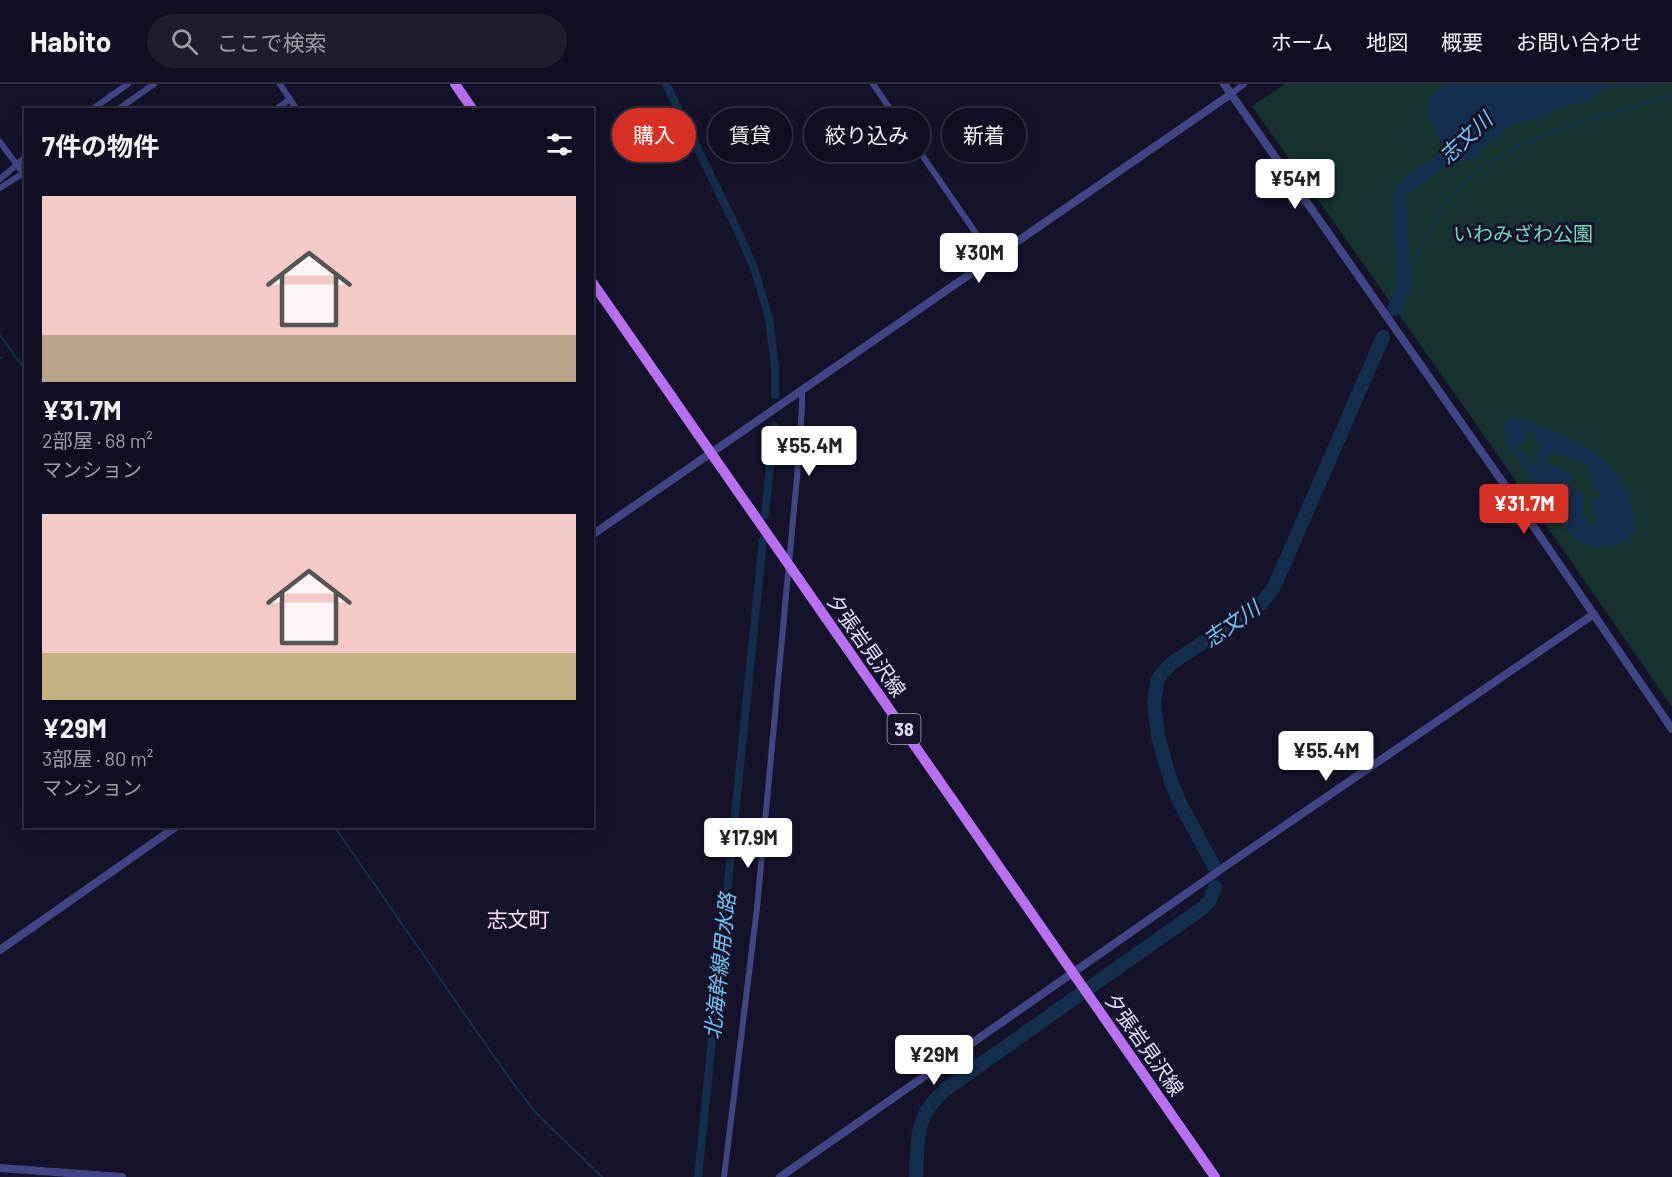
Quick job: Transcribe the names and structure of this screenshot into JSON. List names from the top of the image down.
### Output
{
  "streets": {
    "main road": ["夕張岩見沢線", "38"]
  },
  "districts": ["志文町"],
  "water": ["志文川", "北海幹線用水路"],
  "parks": ["いわみざわ公園"],
  "page": {
    "header": "Habito",
    "search": "ここで検索",
    "nav": [
      "ホーム",
      "地図",
      "概要",
      "お問い合わせ"
    ],
    "chip": [
      "購入",
      "賃貸",
      "絞り込み",
      "新着"
    ],
    "heading": "7件の物件",
    "price": [
      "¥54M",
      "¥30M",
      "¥55.4M",
      "¥31.7M",
      "¥55.4M",
      "¥17.9M",
      "¥29M"
    ],
    "list": [
      {
        "name": "¥31.7M",
        "note": "2部屋 · 68 m² · マンション"
      },
      {
        "name": "¥29M",
        "note": "3部屋 · 80 m² · マンション"
      }
    ]
  }
}
